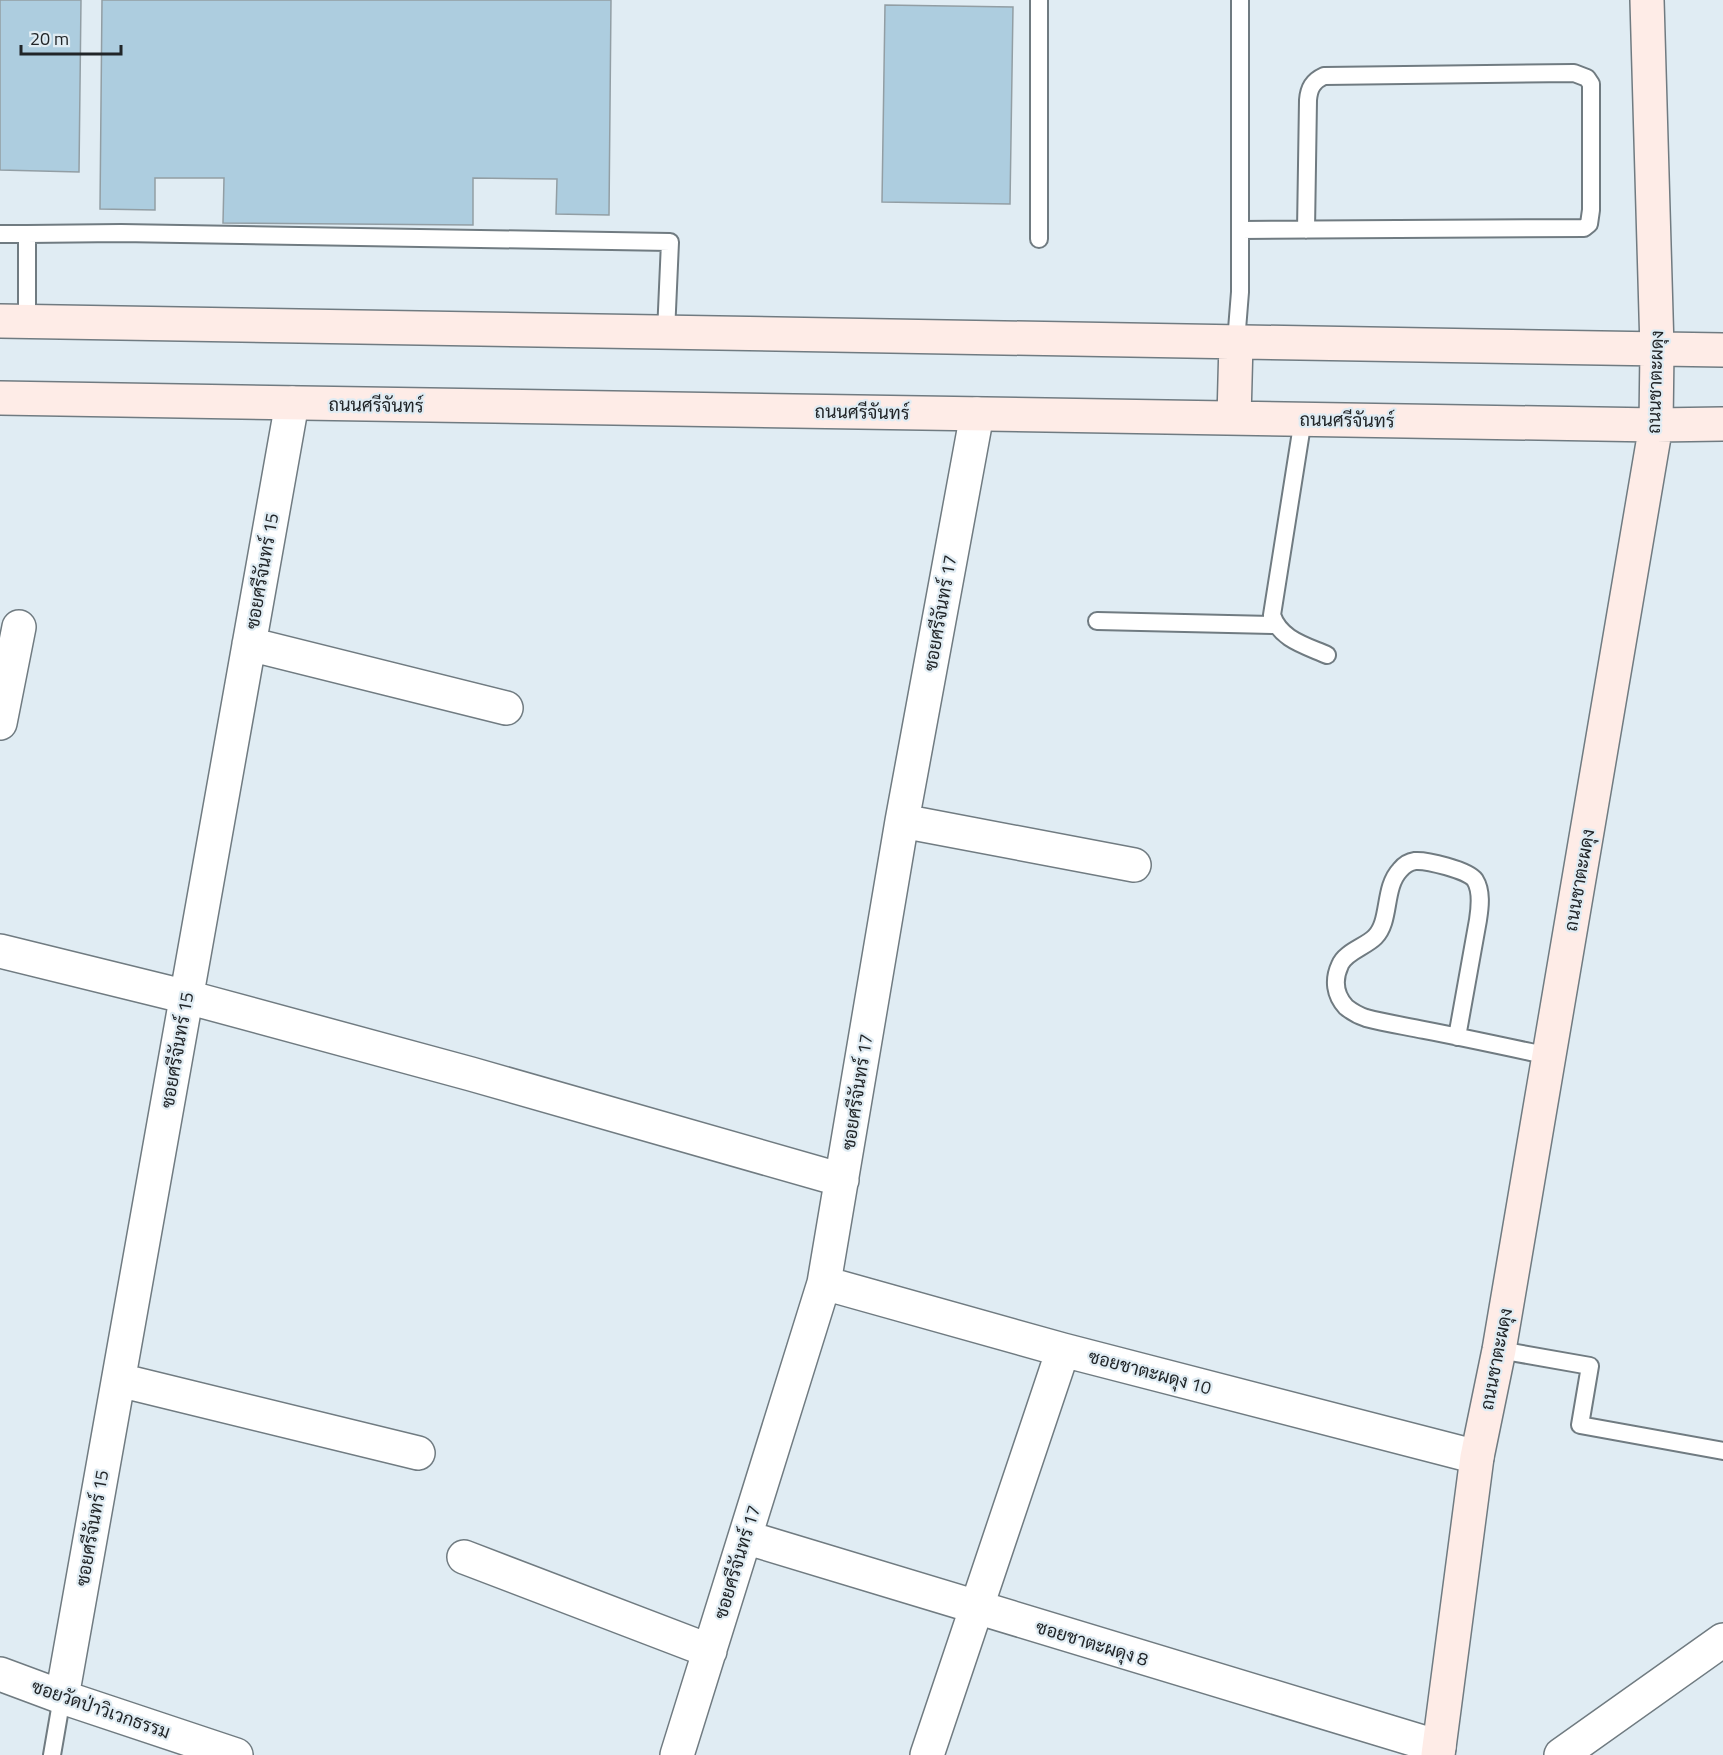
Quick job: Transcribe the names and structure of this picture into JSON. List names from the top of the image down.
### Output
{
  "streets": {
    "main road": ["ถนนชาตะผดุง", "ถนนศรีจันทร์"],
    "street": [
      "ซอยศรีจันทร์ 15",
      "ซอยศรีจันทร์ 17",
      "ซอยชาตะผดุง 10",
      "ซอยชาตะผดุง 8",
      "ซอยวัดป่าวิเวกธรรม"
    ]
  },
  "crossings": [
    ["ถนนชาตะผดุง", "ถนนศรีจันทร์"],
    ["ถนนชาตะผดุง", "ซอยชาตะผดุง 10"],
    ["ถนนชาตะผดุง", "ซอยชาตะผดุง 8"],
    ["ถนนศรีจันทร์", "ซอยศรีจันทร์ 15"],
    ["ถนนศรีจันทร์", "ซอยศรีจันทร์ 17"],
    ["ซอยศรีจันทร์ 15", "ซอยวัดป่าวิเวกธรรม"],
    ["ซอยศรีจันทร์ 17", "ซอยชาตะผดุง 10"],
    ["ซอยศรีจันทร์ 17", "ซอยชาตะผดุง 8"]
  ],
  "scale_bar": "20 m"
}
